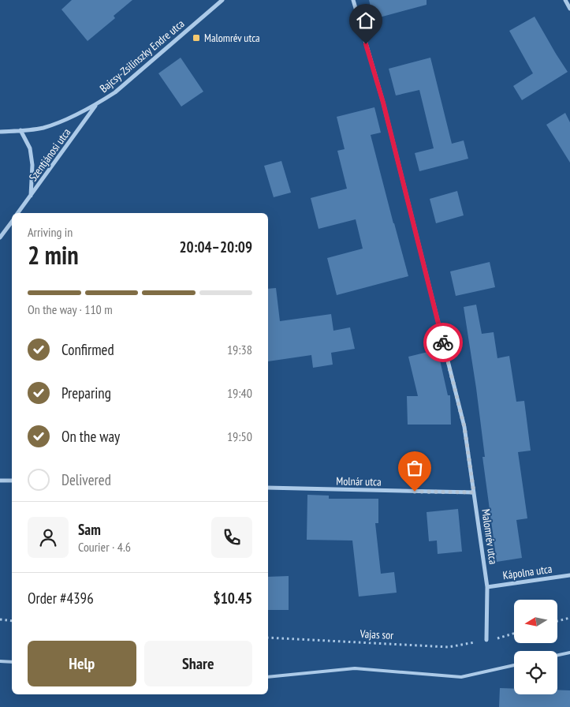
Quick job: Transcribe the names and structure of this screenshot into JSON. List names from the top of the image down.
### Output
{
  "streets": {
    "street": [
      "Bajcsy-Zsilinszky Endre utca",
      "Szentjánosi utca",
      "Molnár utca",
      "Malomrév utca",
      "Kápolna utca"
    ],
    "path": ["Vajas sor"]
  },
  "crossings": [
    ["Bajcsy-Zsilinszky Endre utca", "Szentjánosi utca"],
    ["Molnár utca", "Malomrév utca"],
    ["Malomrév utca", "Kápolna utca"],
    ["Malomrév utca", "Vajas sor"]
  ],
  "places": {
    "transit": ["Malomrév utca"]
  },
  "north": "left",
  "page": {
    "heading": ["2 min", "Arriving in", "20:04–20:09"],
    "panel": [
      "Sam",
      "Courier · 4.6",
      "Order #4396",
      "$10.45"
    ],
    "bar": "On the way · 110 m",
    "list": [
      ["Confirmed", "19:38"],
      ["Preparing", "19:40"],
      ["On the way", "19:50"],
      "Delivered"
    ],
    "buttons": ["Help", "Share"]
  }
}
